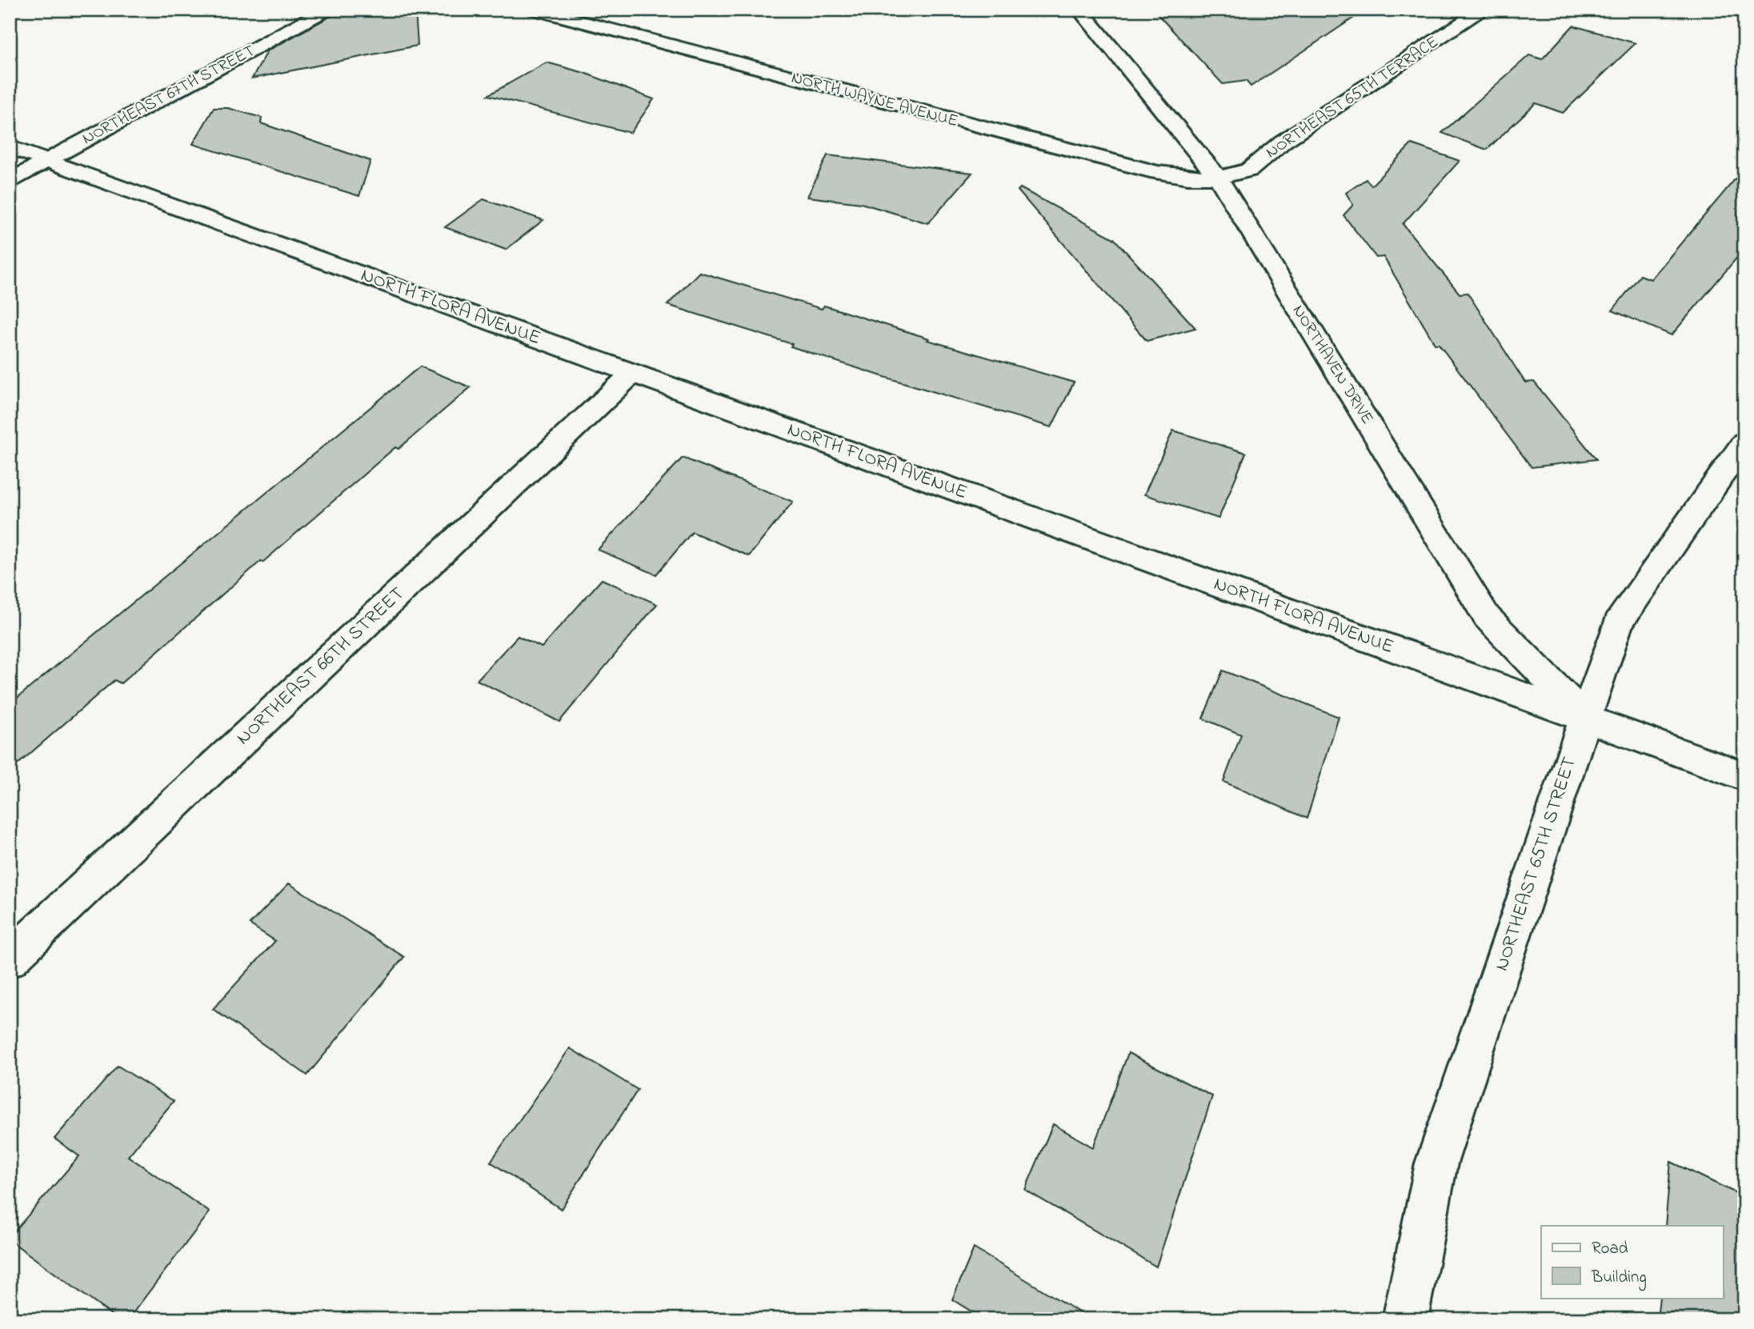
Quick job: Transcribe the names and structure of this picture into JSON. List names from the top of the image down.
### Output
{
  "streets": {
    "street": [
      "NORTHEAST 67TH STREET",
      "NORTHEAST 65TH TERRACE",
      "NORTH WAYNE AVENUE",
      "NORTH FLORA AVENUE",
      "NORTHAVEN DRIVE",
      "NORTHEAST 66TH STREET",
      "NORTHEAST 65TH STREET"
    ]
  },
  "crossings": [
    ["NORTHEAST 67TH STREET", "NORTH FLORA AVENUE"],
    ["NORTHEAST 65TH TERRACE", "NORTH WAYNE AVENUE"],
    ["NORTHEAST 65TH TERRACE", "NORTHAVEN DRIVE"],
    ["NORTH WAYNE AVENUE", "NORTHAVEN DRIVE"],
    ["NORTH FLORA AVENUE", "NORTHAVEN DRIVE"],
    ["NORTH FLORA AVENUE", "NORTHEAST 66TH STREET"],
    ["NORTH FLORA AVENUE", "NORTHEAST 65TH STREET"],
    ["NORTHAVEN DRIVE", "NORTHEAST 65TH STREET"]
  ],
  "legend": ["Road", "Building"]
}
